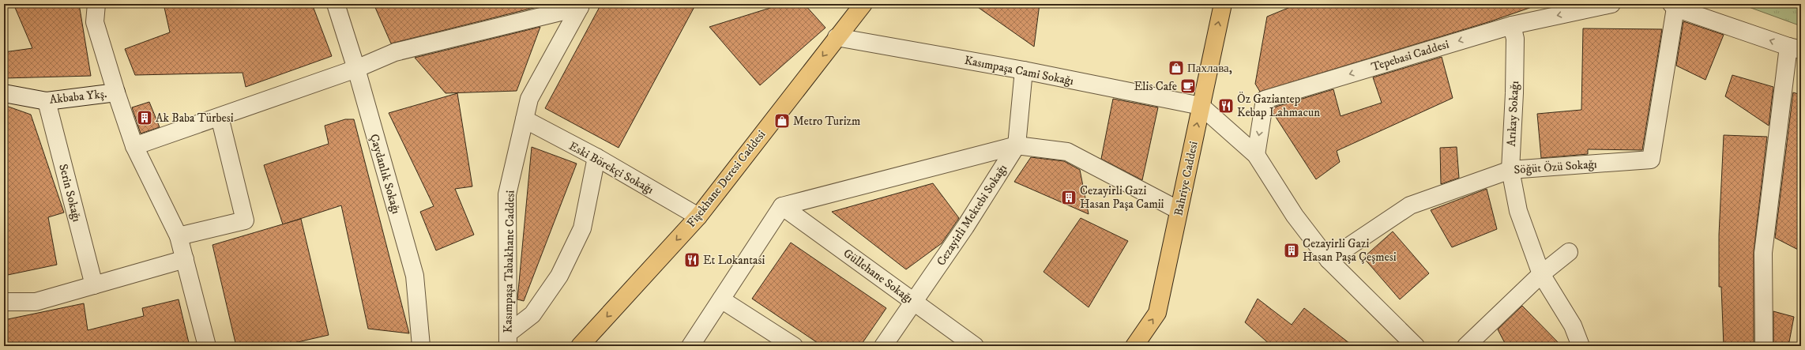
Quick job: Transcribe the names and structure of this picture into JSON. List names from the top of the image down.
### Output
{
  "streets": {
    "main road": ["Fişekhane Deresi Caddesi", "Bahriye Caddesi"],
    "street": [
      "Tepebasi Caddesi",
      "Kasımpaşa Cami Sokağı",
      "Akbaba Ykş.",
      "Arıkay Sokağı",
      "Söğüt Özü Sokağı",
      "Eski Börekçi Sokağı",
      "Çaydanlık Sokağı",
      "Serin Sokağı",
      "Cezayirli Mektebi Sokağı",
      "Kasımpaşa Tabakhane Caddesi",
      "Güllehane Sokağı"
    ]
  },
  "crossings": [
    ["Tepebasi Caddesi", "Arıkay Sokağı"],
    ["Kasımpaşa Cami Sokağı", "Fişekhane Deresi Caddesi"],
    ["Kasımpaşa Cami Sokağı", "Bahriye Caddesi"],
    ["Kasımpaşa Cami Sokağı", "Cezayirli Mektebi Sokağı"],
    ["Akbaba Ykş.", "Serin Sokağı"],
    ["Arıkay Sokağı", "Söğüt Özü Sokağı"],
    ["Eski Börekçi Sokağı", "Fişekhane Deresi Caddesi"],
    ["Eski Börekçi Sokağı", "Kasımpaşa Tabakhane Caddesi"],
    ["Cezayirli Mektebi Sokağı", "Güllehane Sokağı"]
  ],
  "one_way": ["Tepebasi Caddesi", "Fişekhane Deresi Caddesi", "Bahriye Caddesi"],
  "places": {
    "shop": ["Пахлава,", "Metro Turizm"],
    "cafe": ["Elis Cafe"],
    "restaurant": ["Öz Gaziantep Kebap Lahmacun", "Et Lokantasi"],
    "building": ["Ak Baba Türbesi", "Cezayirli Gazi Hasan Paşa Camii", "Cezayirli Gazi Hasan Paşa Çeşmesi"]
  }
}
